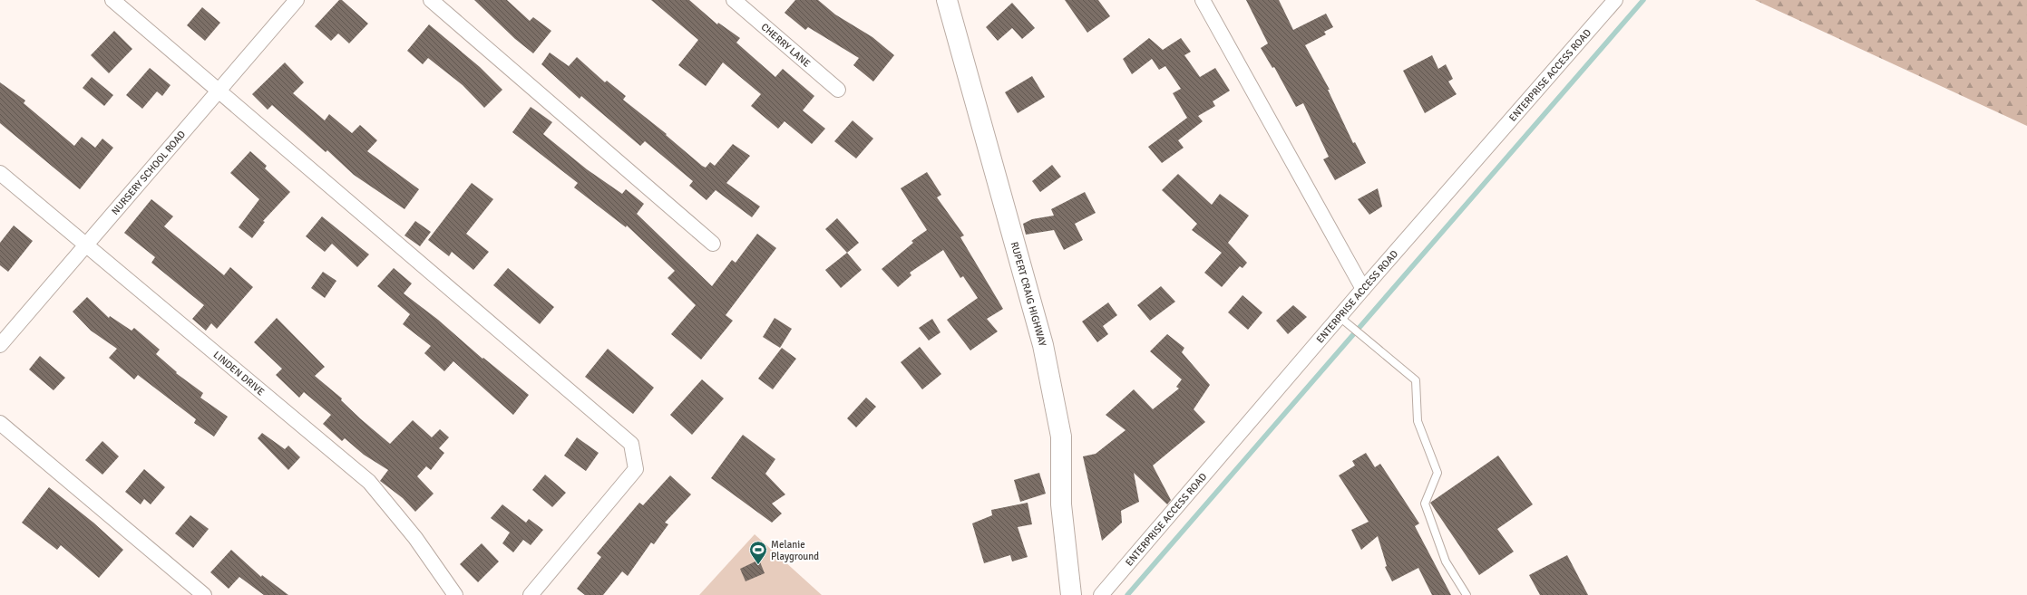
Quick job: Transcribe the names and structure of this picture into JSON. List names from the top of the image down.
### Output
{
  "streets": {
    "main road": ["RUPERT CRAIG HIGHWAY"],
    "street": [
      "CHERRY LANE",
      "ENTERPRISE ACCESS ROAD",
      "NURSERY SCHOOL ROAD",
      "LINDEN DRIVE"
    ]
  },
  "crossings": [
    ["NURSERY SCHOOL ROAD", "LINDEN DRIVE"]
  ],
  "places": {
    "sports": ["Melanie Playground"]
  }
}
